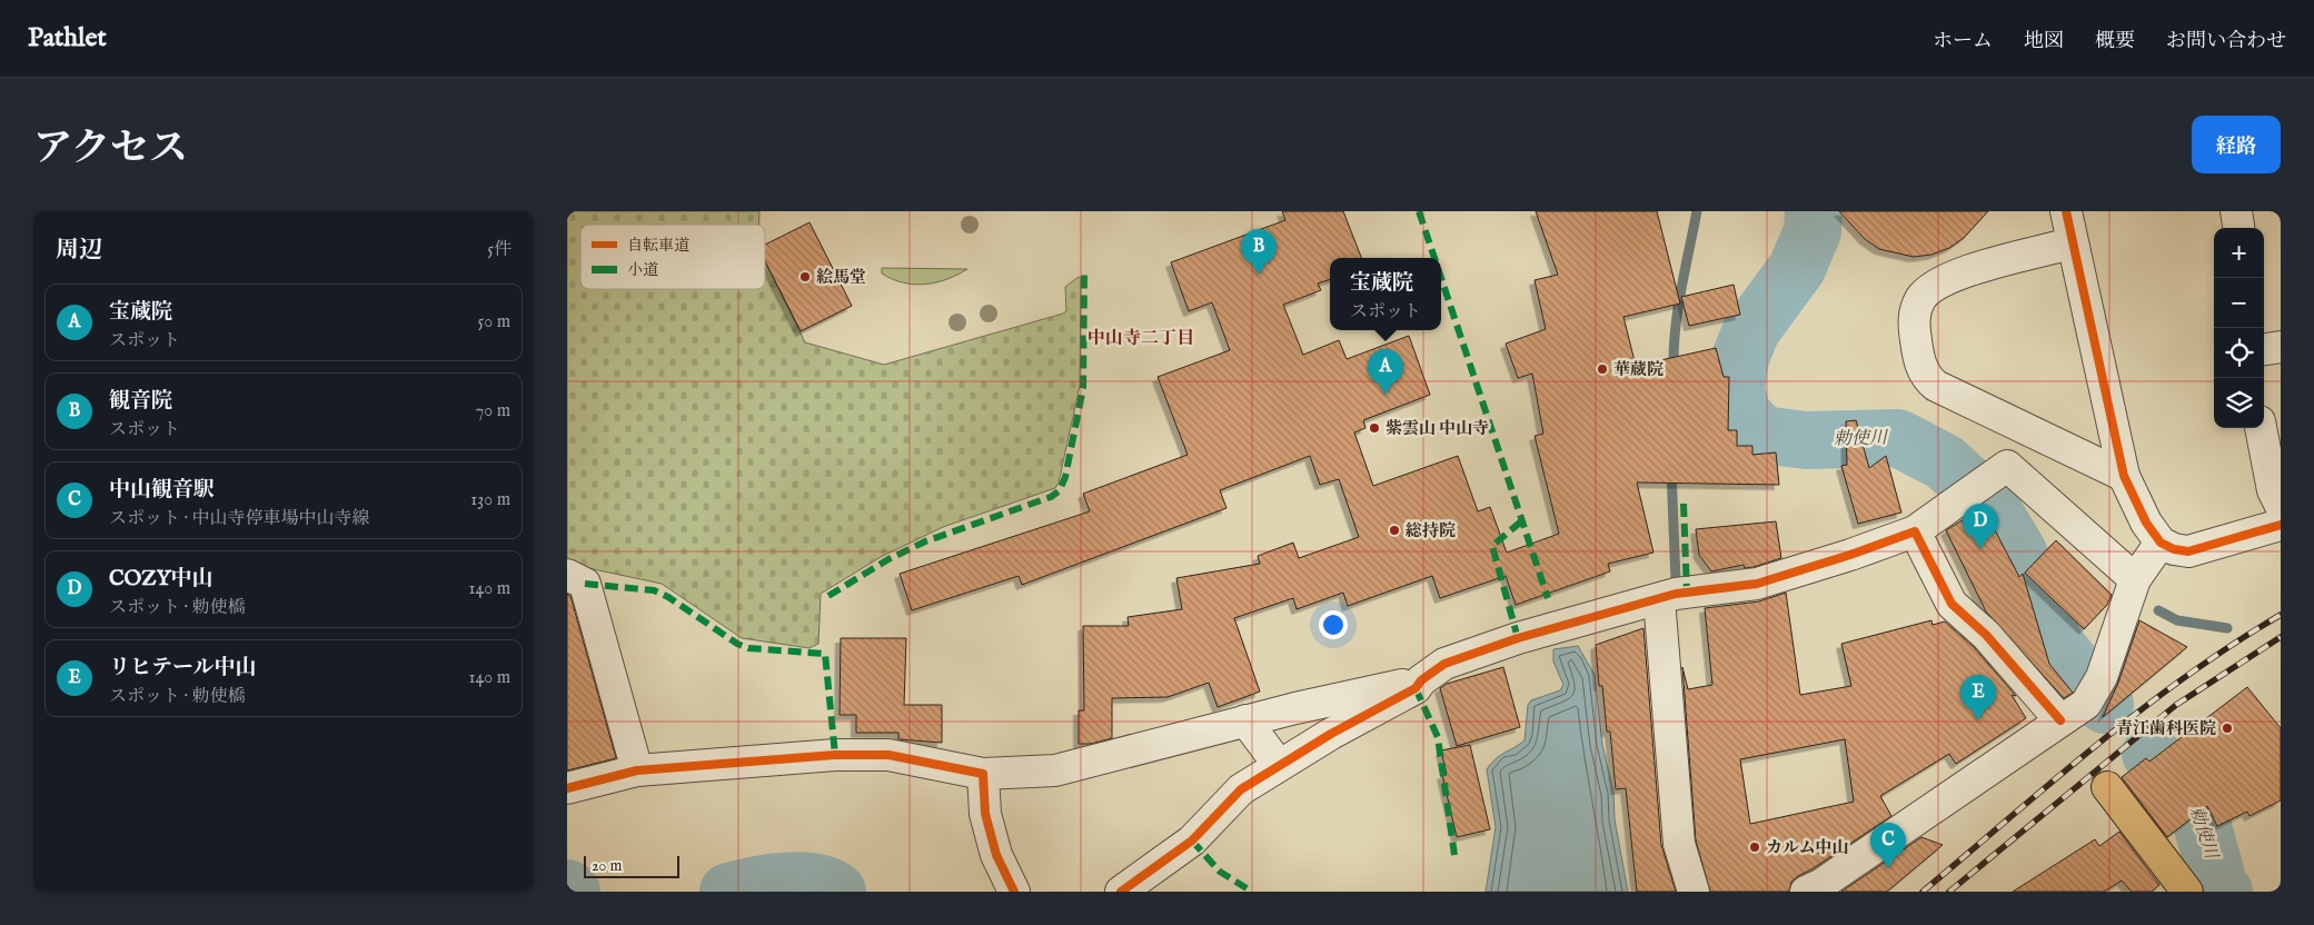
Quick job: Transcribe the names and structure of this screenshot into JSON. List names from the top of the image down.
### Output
{
  "districts": ["中山寺二丁目"],
  "water": ["勅使川"],
  "places": [
    "絵馬堂",
    "華蔵院",
    "紫雲山 中山寺",
    "総持院",
    "青江歯科医院",
    "カルム中山"
  ],
  "legend": ["自転車道", "小道"],
  "scale_bar": "20 m",
  "page": {
    "header": "Pathlet",
    "nav": [
      "ホーム",
      "地図",
      "概要",
      "お問い合わせ"
    ],
    "title": "アクセス",
    "buttons": "経路",
    "heading": ["周辺", "5件"],
    "map_buttons": ["+", "−"],
    "pins": [
      "B",
      "A",
      "D",
      "E",
      "C"
    ],
    "popup": ["宝蔵院", "スポット"],
    "list": [
      {
        "mark": "A",
        "name": "宝蔵院",
        "note": "スポット",
        "value": "50 m"
      },
      {
        "mark": "B",
        "name": "観音院",
        "note": "スポット",
        "value": "70 m"
      },
      {
        "mark": "C",
        "name": "中山観音駅",
        "note": "スポット · 中山寺停車場中山寺線",
        "value": "130 m"
      },
      {
        "mark": "D",
        "name": "COZY中山",
        "note": "スポット · 勅使橋",
        "value": "140 m"
      },
      {
        "mark": "E",
        "name": "リヒテール中山",
        "note": "スポット · 勅使橋",
        "value": "140 m"
      }
    ],
    "scale": "20 m"
  }
}
